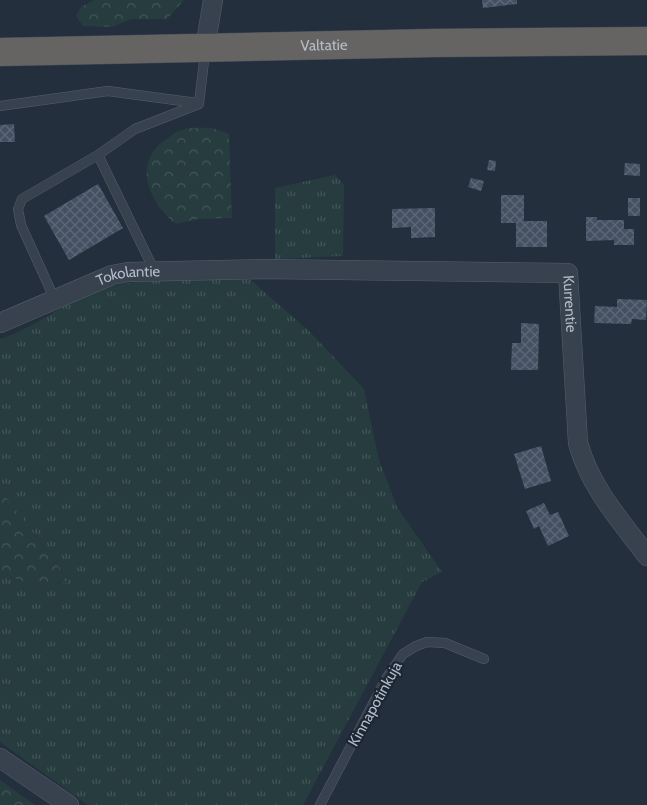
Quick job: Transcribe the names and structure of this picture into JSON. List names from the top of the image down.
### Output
{
  "streets": {
    "highway": ["Valtatie"],
    "street": ["Tokolantie", "Kurrentie"],
    "lane": ["Kinnapotinkuja"]
  },
  "crossings": [
    ["Tokolantie", "Kurrentie"]
  ]
}
